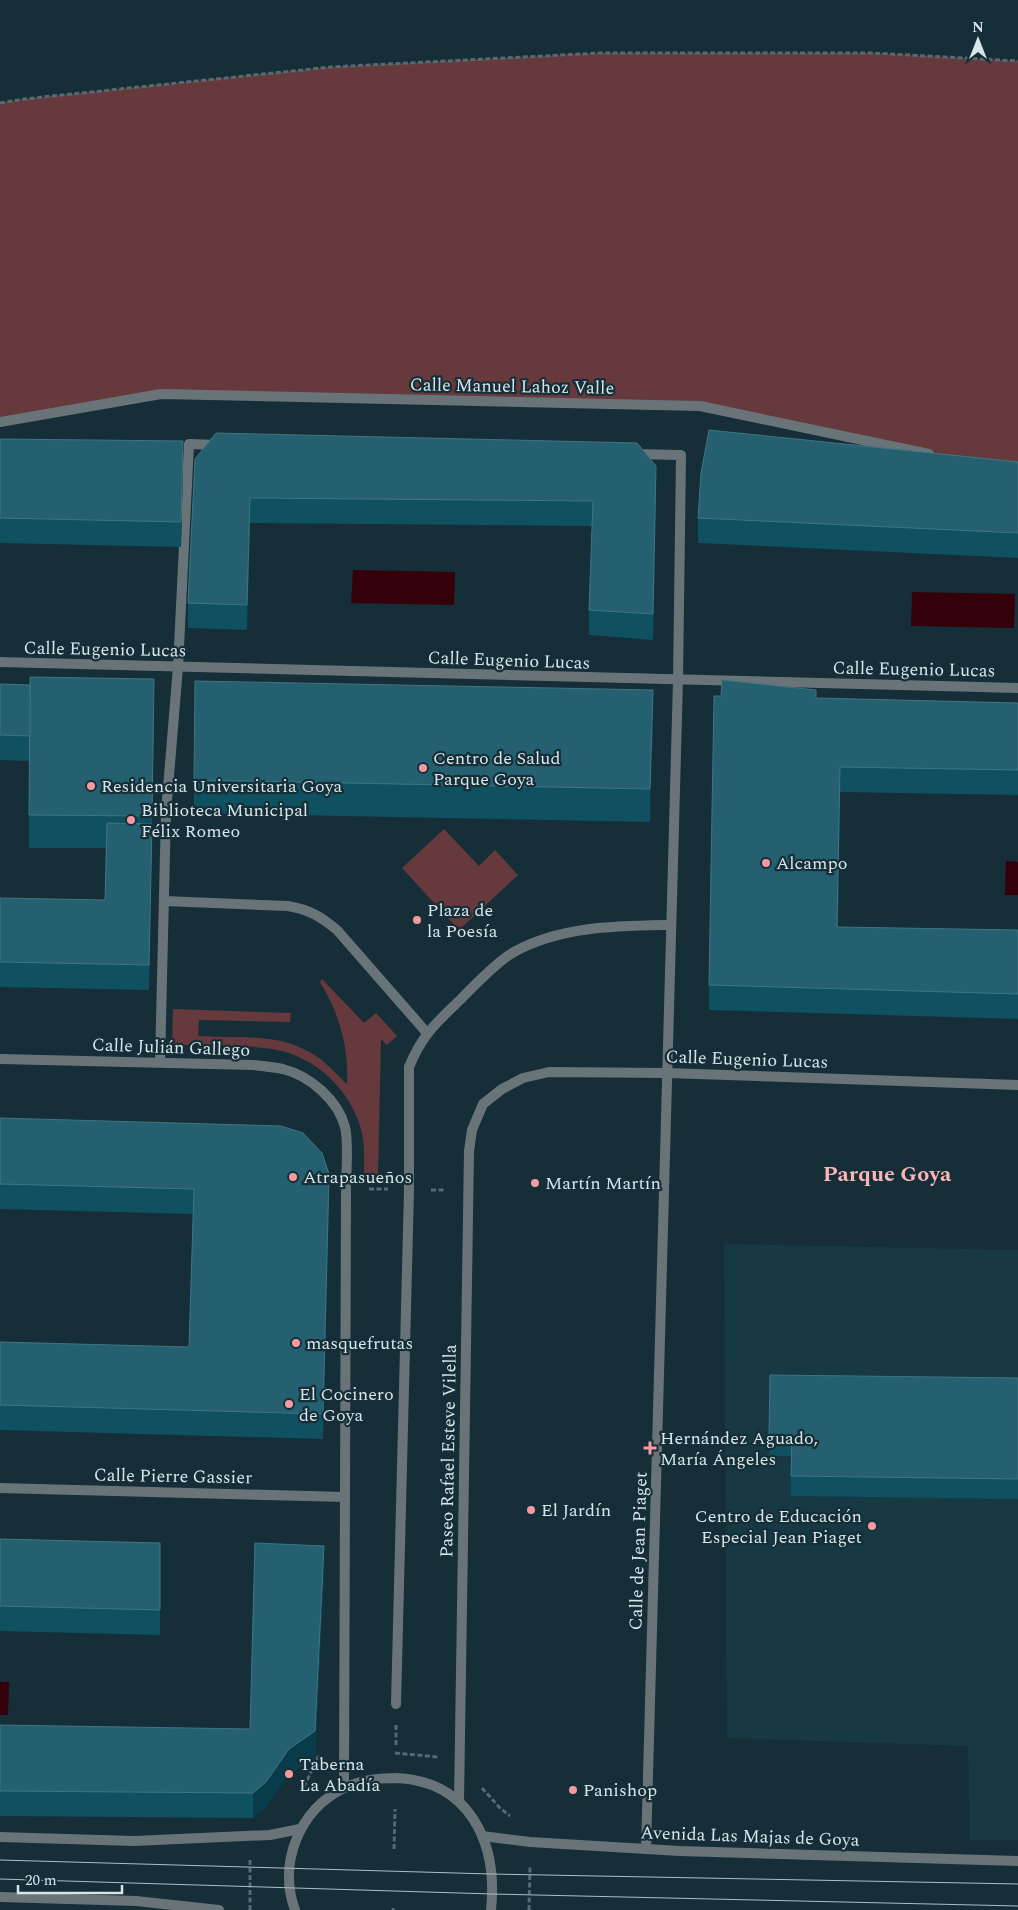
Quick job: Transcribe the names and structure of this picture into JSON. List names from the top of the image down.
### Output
{
  "streets": {
    "street": [
      "Calle Manuel Lahoz Valle",
      "Calle Eugenio Lucas",
      "Calle Julián Gallego",
      "Paseo Rafael Esteve Vilella",
      "Calle Pierre Gassier",
      "Calle de Jean Piaget",
      "Avenida Las Majas de Goya"
    ]
  },
  "crossings": [
    ["Calle Eugenio Lucas", "Paseo Rafael Esteve Vilella"],
    ["Calle Eugenio Lucas", "Calle de Jean Piaget"],
    ["Calle Julián Gallego", "Calle Pierre Gassier"],
    ["Calle de Jean Piaget", "Avenida Las Majas de Goya"]
  ],
  "districts": ["Parque Goya"],
  "places": {
    "other": [
      "Centro de Salud Parque Goya",
      "Residencia Universitaria Goya",
      "Biblioteca Municipal Félix Romeo",
      "Alcampo",
      "Plaza de la Poesía",
      "Atrapasueños",
      "Martín Martín",
      "masquefrutas",
      "El Cocinero de Goya",
      "El Jardín",
      "Centro de Educación Especial Jean Piaget",
      "Taberna La Abadía",
      "Panishop"
    ],
    "health": ["Hernández Aguado, María Ángeles"]
  },
  "scale_bar": "20 m",
  "north": "top"
}
